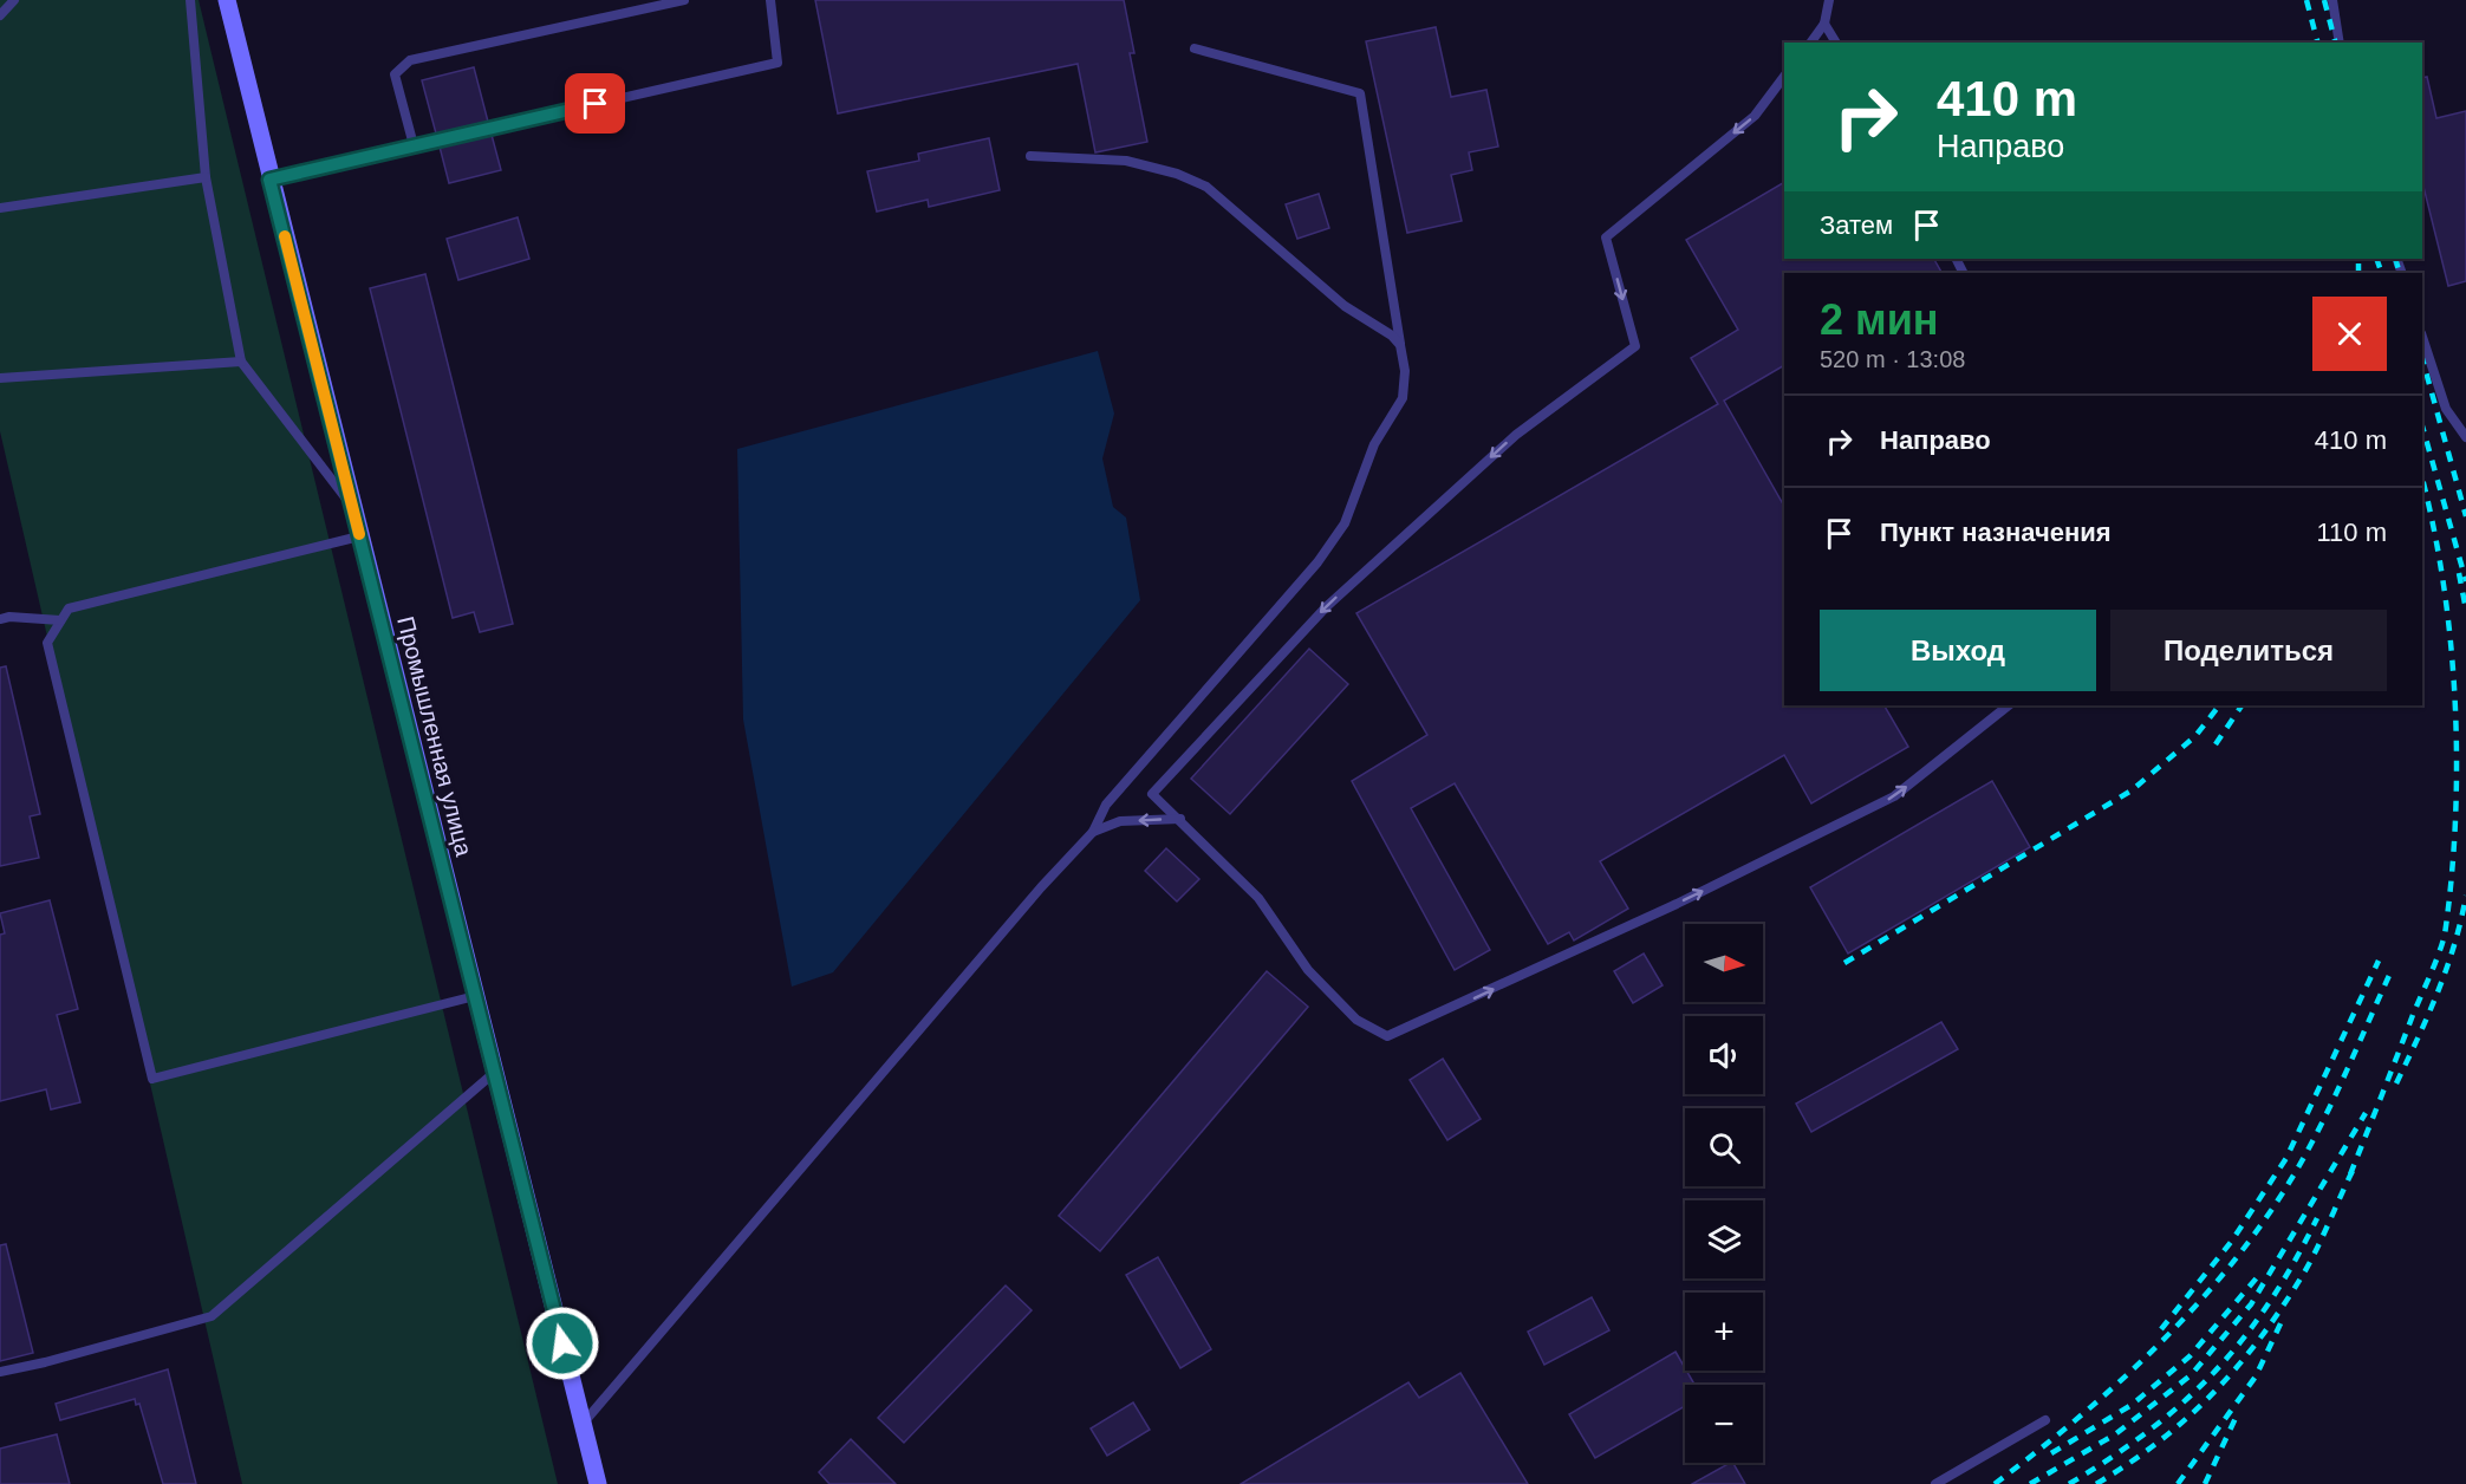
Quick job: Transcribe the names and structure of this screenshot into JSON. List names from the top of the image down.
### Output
{
  "streets": {
    "street": ["Промышленная улица"]
  },
  "north": "right",
  "page": {
    "turn": ["410 m", "Направо"],
    "then": "Затем",
    "heading": ["2 мин", "520 m · 13:08"],
    "list": [
      {
        "name": "Направо",
        "value": "410 m"
      },
      {
        "name": "Пункт назначения",
        "value": "110 m"
      }
    ],
    "buttons": ["Выход", "Поделиться"],
    "map_buttons": ["+", "−"]
  }
}
